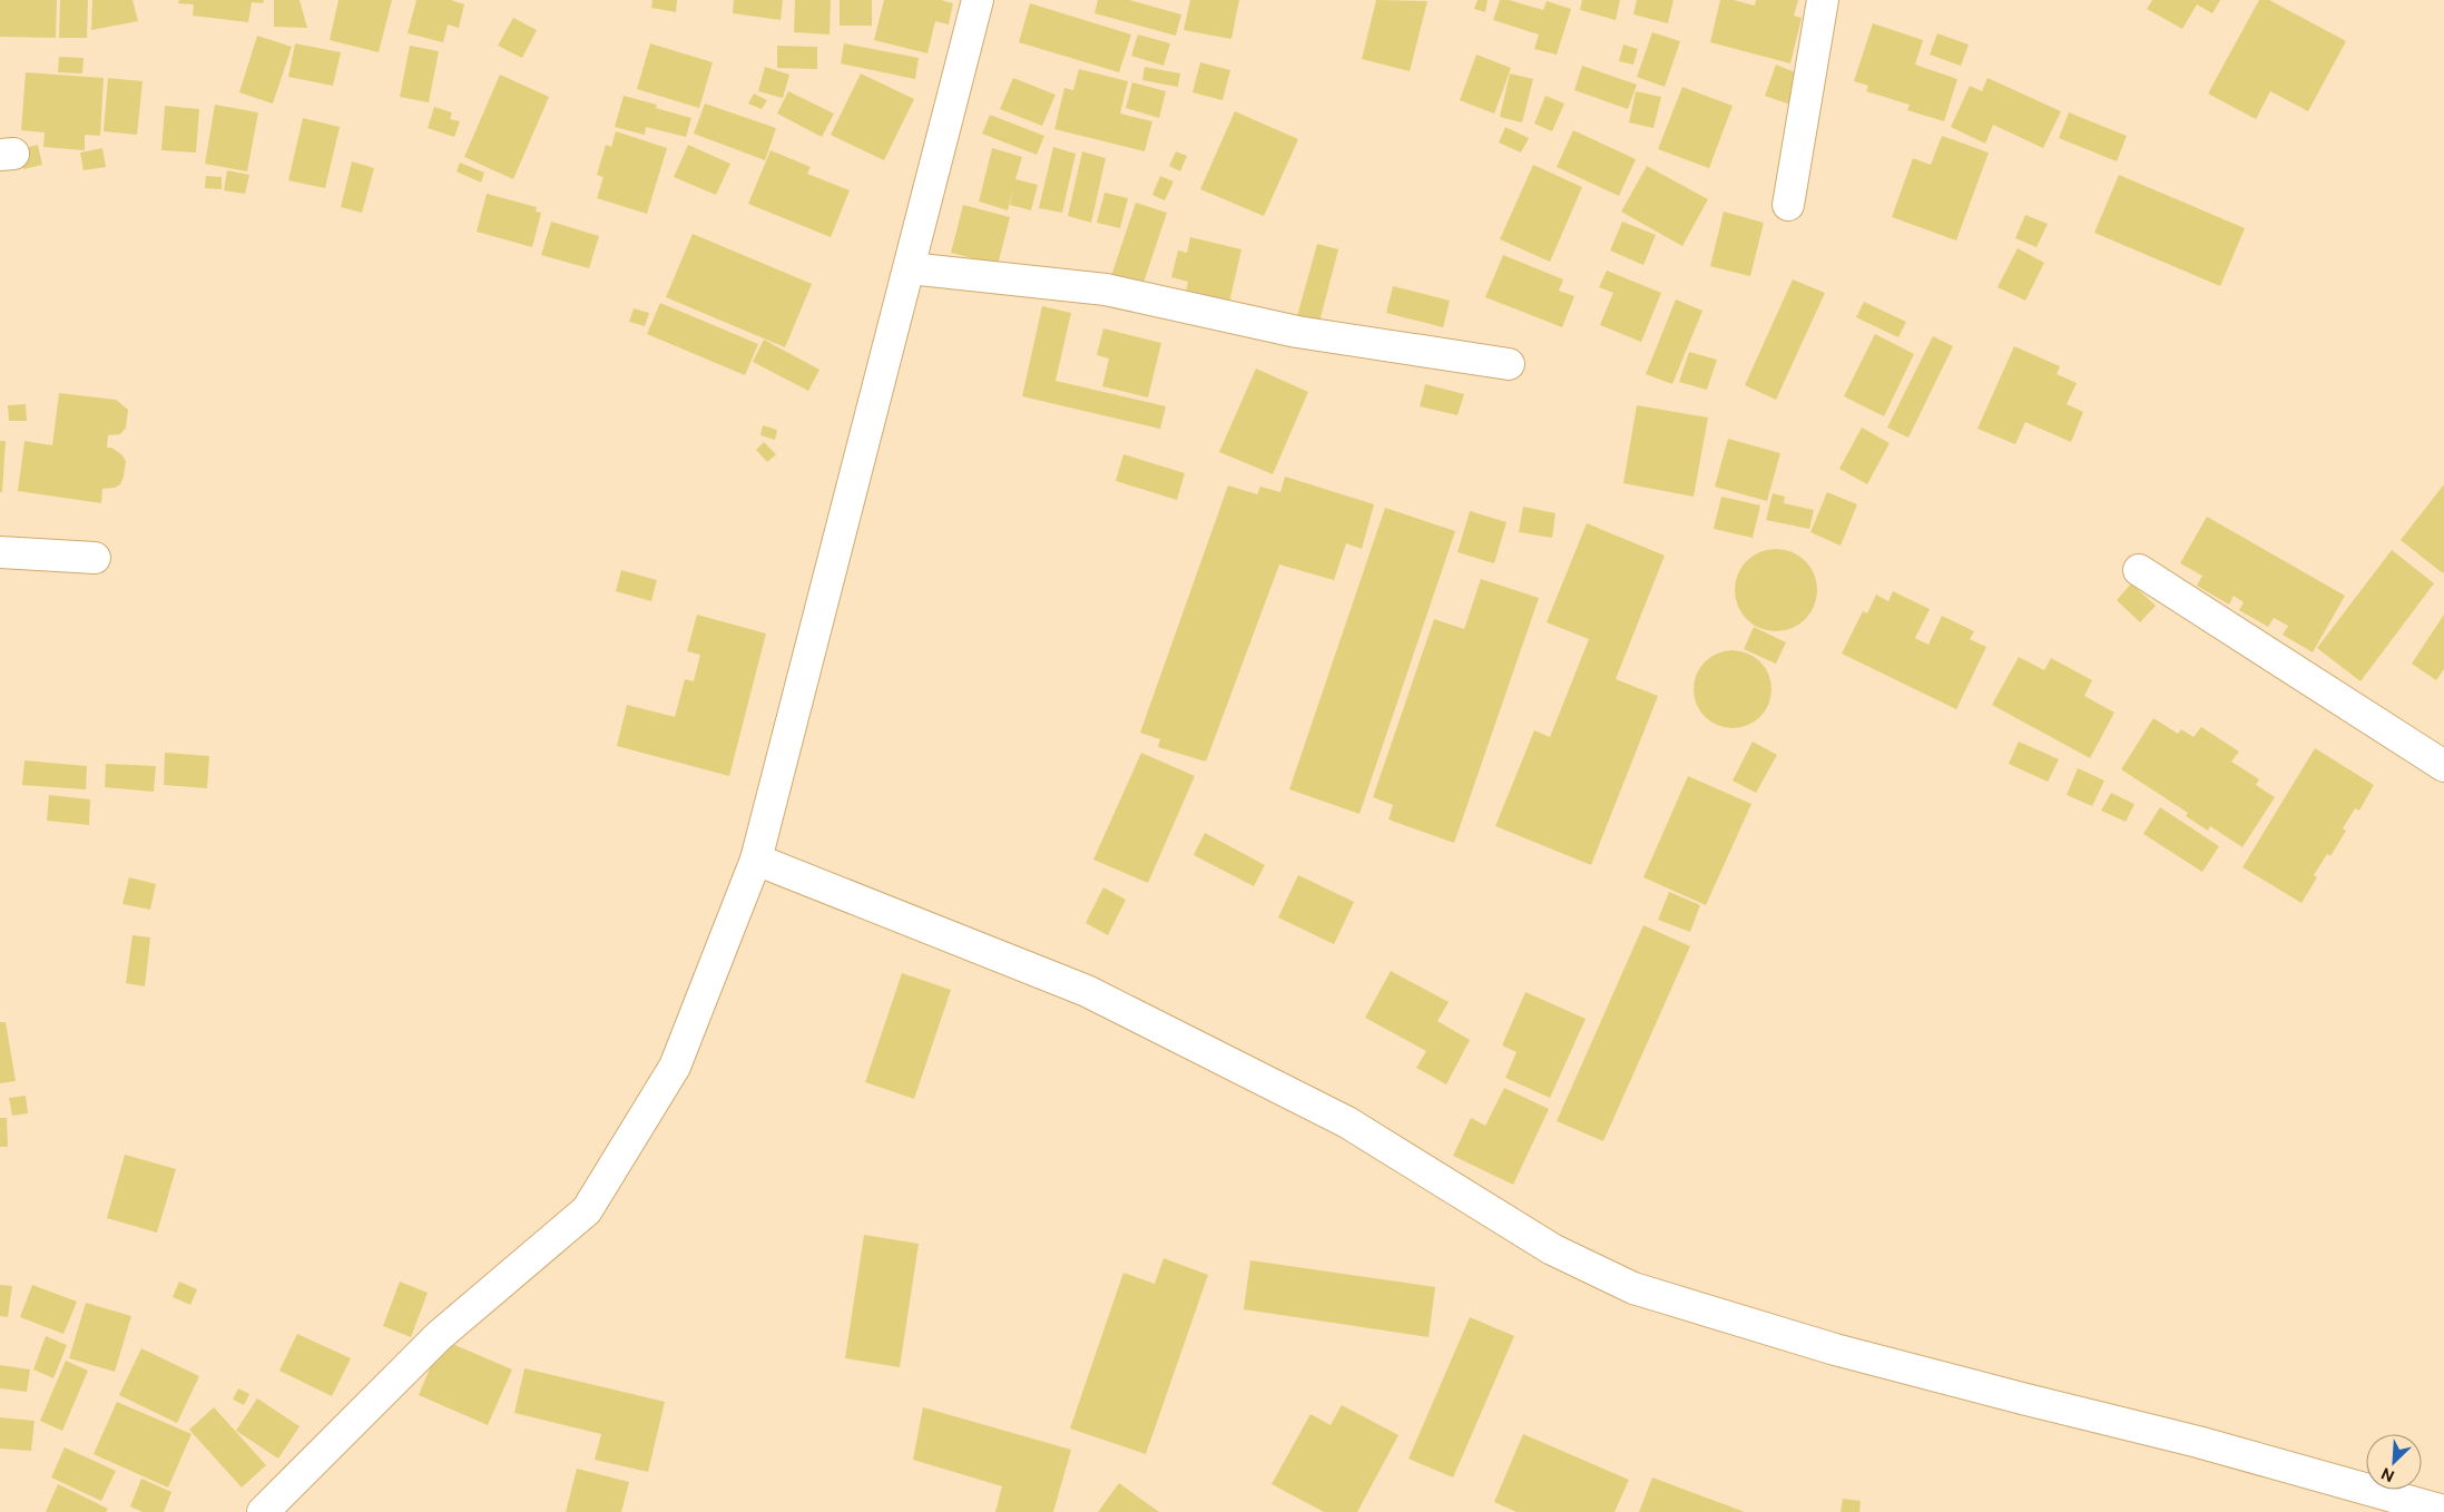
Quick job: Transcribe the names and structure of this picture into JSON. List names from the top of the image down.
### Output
{
  "north": "bottom left"
}
